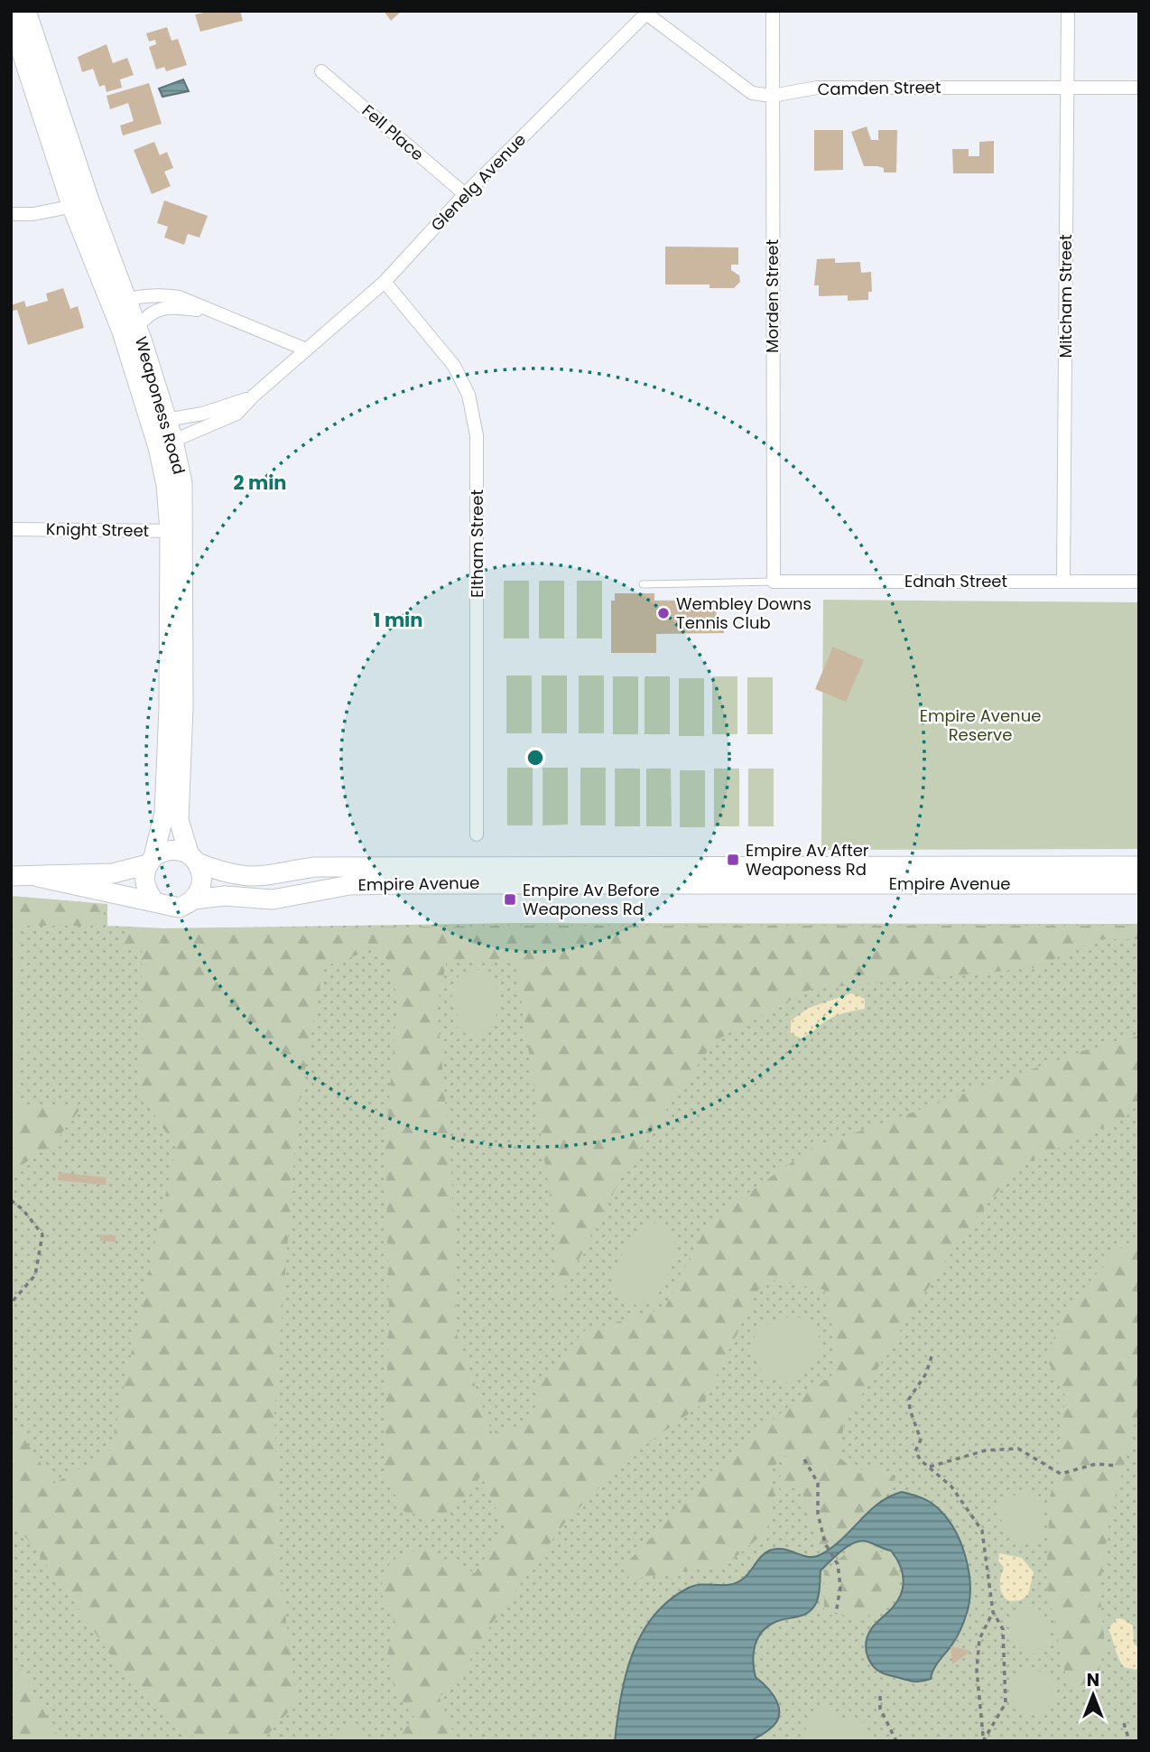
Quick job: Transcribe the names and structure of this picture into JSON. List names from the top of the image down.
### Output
{
  "streets": {
    "main road": ["Weaponess Road", "Empire Avenue"],
    "street": [
      "Camden Street",
      "Fell Place",
      "Glenelg Avenue",
      "Morden Street",
      "Mitcham Street",
      "Knight Street",
      "Eltham Street",
      "Ednah Street"
    ]
  },
  "crossings": [
    ["Camden Street", "Glenelg Avenue"],
    ["Camden Street", "Morden Street"],
    ["Camden Street", "Mitcham Street"],
    ["Fell Place", "Glenelg Avenue"],
    ["Glenelg Avenue", "Weaponess Road"],
    ["Glenelg Avenue", "Eltham Street"],
    ["Morden Street", "Ednah Street"],
    ["Mitcham Street", "Ednah Street"],
    ["Weaponess Road", "Knight Street"],
    ["Weaponess Road", "Empire Avenue"]
  ],
  "parks": ["Empire Avenue Reserve"],
  "places": {
    "other": ["Wembley Downs Tennis Club"],
    "transit": ["Empire Av After Weaponess Rd", "Empire Av Before Weaponess Rd"]
  },
  "north": "top",
  "rings": ["2 min", "1 min"]
}
